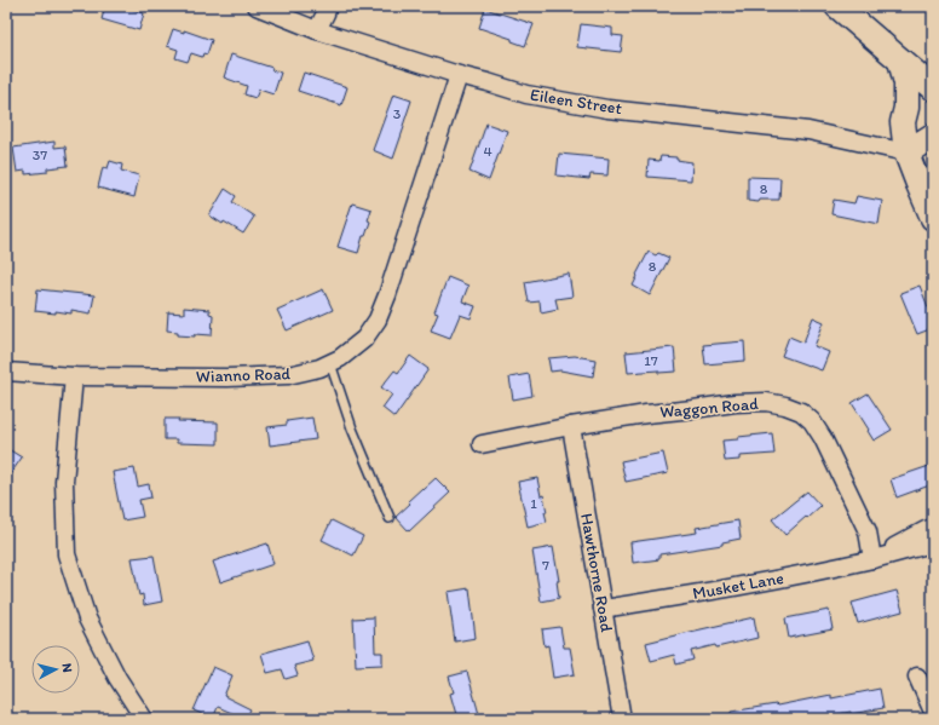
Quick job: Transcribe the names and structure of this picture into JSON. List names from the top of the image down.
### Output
{
  "streets": {
    "street": [
      "Eileen Street",
      "Wianno Road",
      "Waggon Road",
      "Hawthorne Road",
      "Musket Lane"
    ]
  },
  "crossings": [
    ["Eileen Street", "Wianno Road"],
    ["Waggon Road", "Hawthorne Road"],
    ["Waggon Road", "Musket Lane"],
    ["Hawthorne Road", "Musket Lane"]
  ],
  "house_numbers": [
    "3",
    "4",
    "37",
    "8",
    "8",
    "17",
    "1",
    "7"
  ],
  "north": "right"
}
